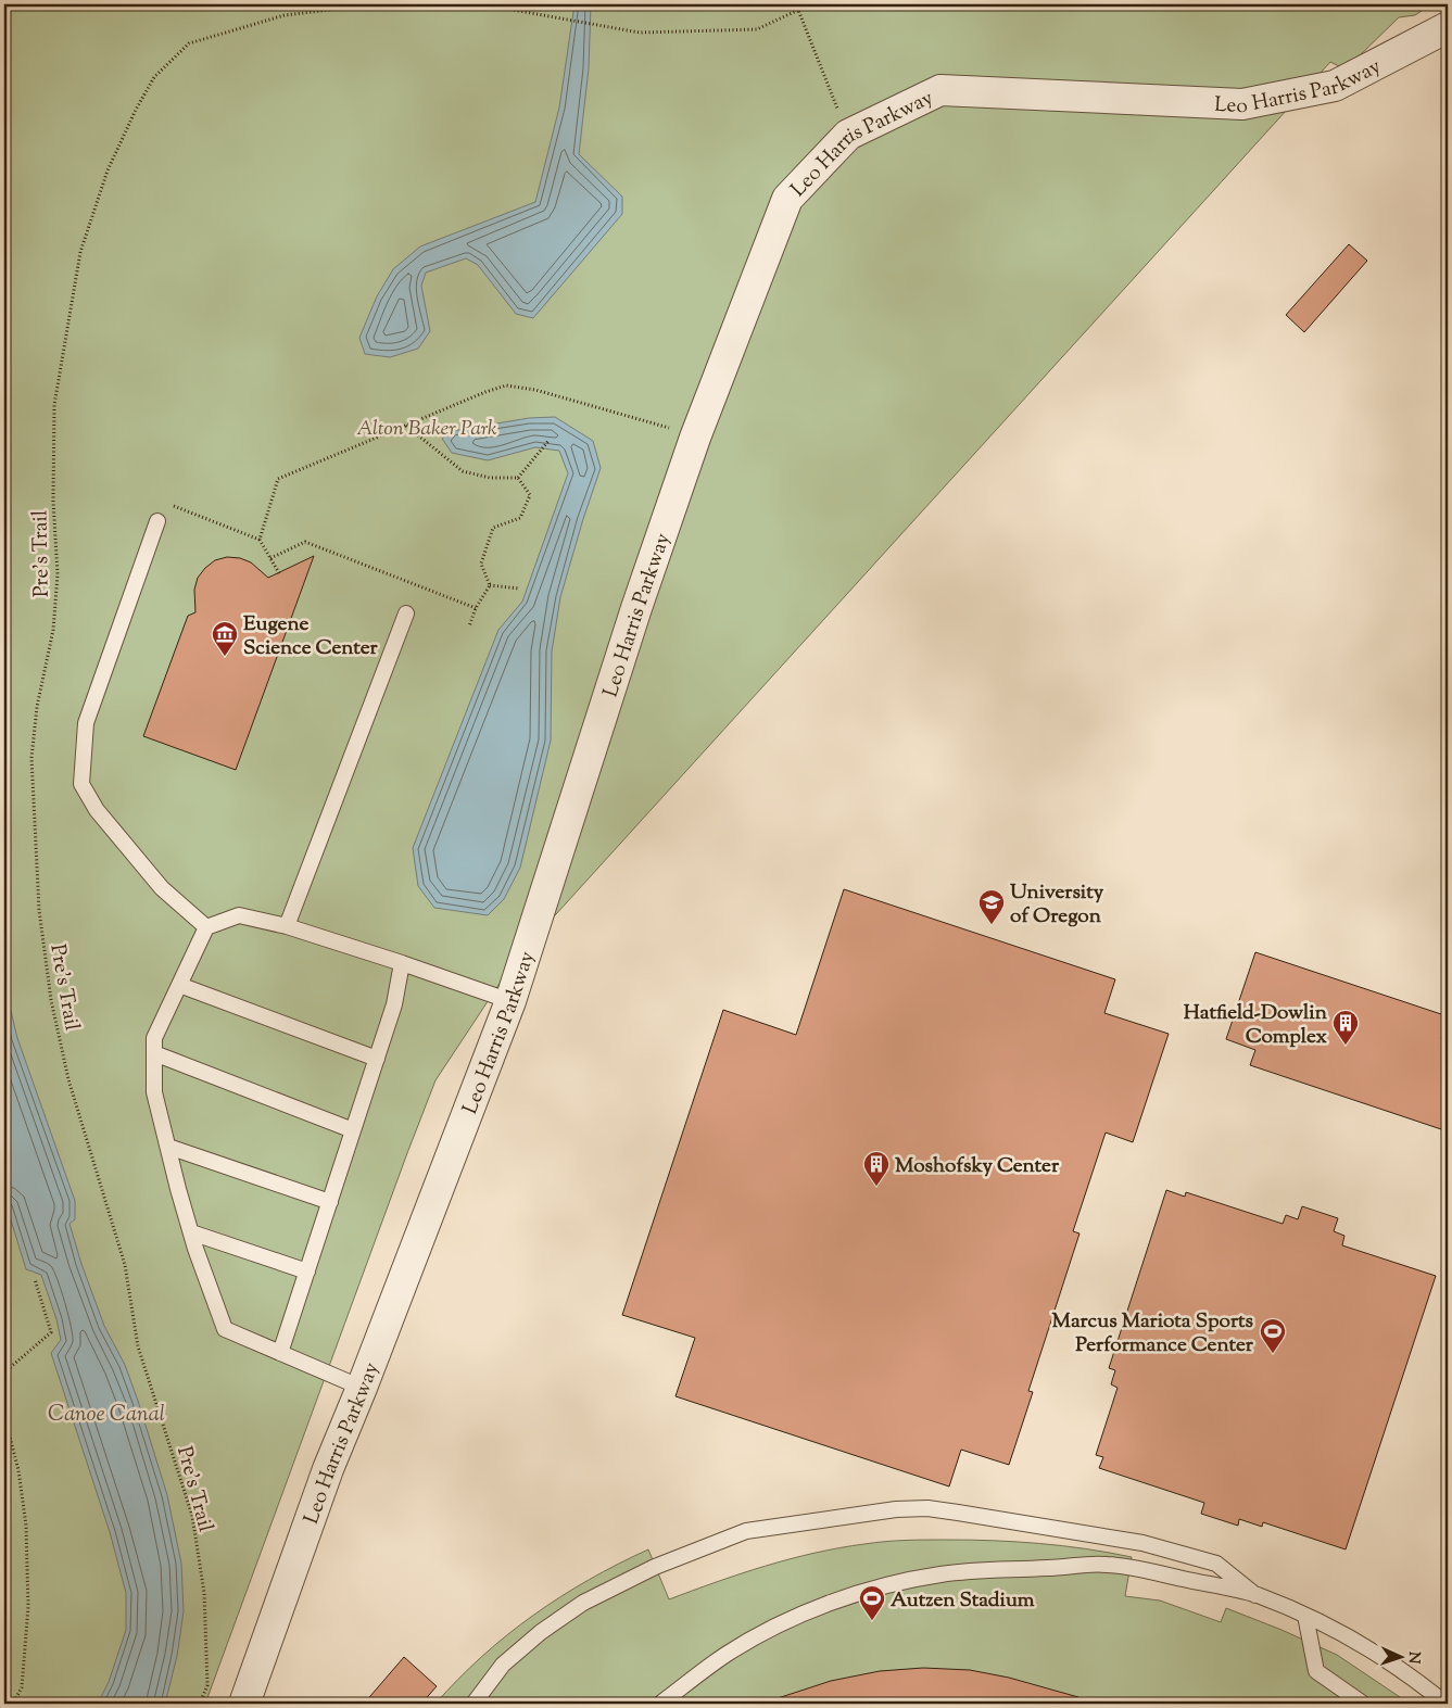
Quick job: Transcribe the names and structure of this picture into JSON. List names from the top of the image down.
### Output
{
  "streets": {
    "street": ["Leo Harris Parkway"],
    "path": ["Pre's Trail"]
  },
  "water": ["Canoe Canal"],
  "parks": ["Alton Baker Park"],
  "places": {
    "museum": ["Eugene Science Center"],
    "school or university": ["University of Oregon"],
    "building": ["Hatfield-Dowlin Complex", "Moshofsky Center"],
    "sports": ["Marcus Mariota Sports Performance Center", "Autzen Stadium"]
  },
  "north": "right"
}
